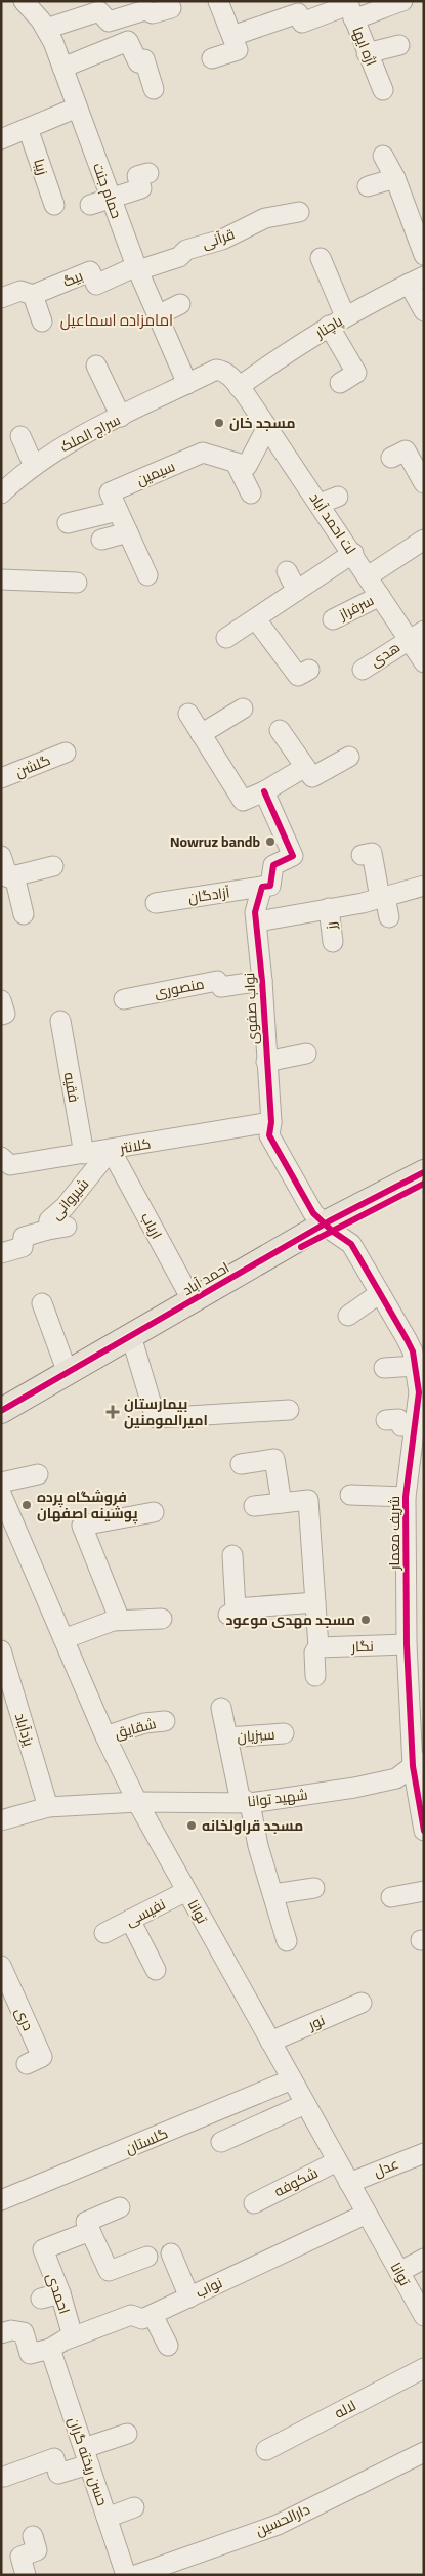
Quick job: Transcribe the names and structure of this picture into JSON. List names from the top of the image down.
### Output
{
  "streets": {
    "main road": ["احمد آباد"],
    "street": [
      "اژه ایها",
      "زیبا",
      "حمام جنت",
      "قرآنی",
      "بیگ",
      "پاچنار",
      "سراج الملک",
      "سیمین",
      "لت احمد آباد",
      "سرفراز",
      "هدی",
      "گلشن",
      "آزادگان",
      "رز",
      "منصوری",
      "نواب صفوی",
      "فقیه",
      "کلانتر",
      "شیروانی",
      "ارباب",
      "شریف معمار",
      "نگار",
      "شقایق",
      "یزدآباد",
      "سبزیان",
      "شهید توانا",
      "توانا",
      "نفیسی",
      "دری",
      "نور",
      "گلستان",
      "عدل",
      "شکوفه",
      "نواب",
      "احمدی",
      "لاله",
      "حسن ریخته گران",
      "دارالحسین"
    ]
  },
  "crossings": [
    ["حمام جنت", "قرآنی"],
    ["حمام جنت", "بیگ"],
    ["حمام جنت", "سراج الملک"],
    ["قرآنی", "بیگ"],
    ["پاچنار", "لت احمد آباد"],
    ["لت احمد آباد", "سرفراز"],
    ["لت احمد آباد", "هدی"],
    ["آزادگان", "نواب صفوی"],
    ["منصوری", "نواب صفوی"],
    ["نواب صفوی", "کلانتر"],
    ["فقیه", "کلانتر"],
    ["کلانتر", "شیروانی"],
    ["کلانتر", "ارباب"],
    ["شیروانی", "ارباب"],
    ["ارباب", "احمد آباد"],
    ["احمد آباد", "شریف معمار"],
    ["شریف معمار", "نگار"],
    ["شریف معمار", "شهید توانا"],
    ["شقایق", "توانا"],
    ["یزدآباد", "شهید توانا"],
    ["سبزیان", "شهید توانا"],
    ["شهید توانا", "توانا"],
    ["توانا", "نفیسی"],
    ["توانا", "نور"],
    ["توانا", "گلستان"],
    ["توانا", "عدل"],
    ["توانا", "شکوفه"],
    ["توانا", "نواب"],
    ["نواب", "احمدی"],
    ["نواب", "حسن ریخته گران"]
  ],
  "districts": ["امامزاده اسماعیل"],
  "places": {
    "other": [
      "مسجد خان",
      "Nowruz bandb",
      "فروشگاه پرده پوشینه اصفهان",
      "مسجد مهدی موعود",
      "مسجد قراولخانه"
    ],
    "health": ["بیمارستان امیرالمومنین"]
  }
}
